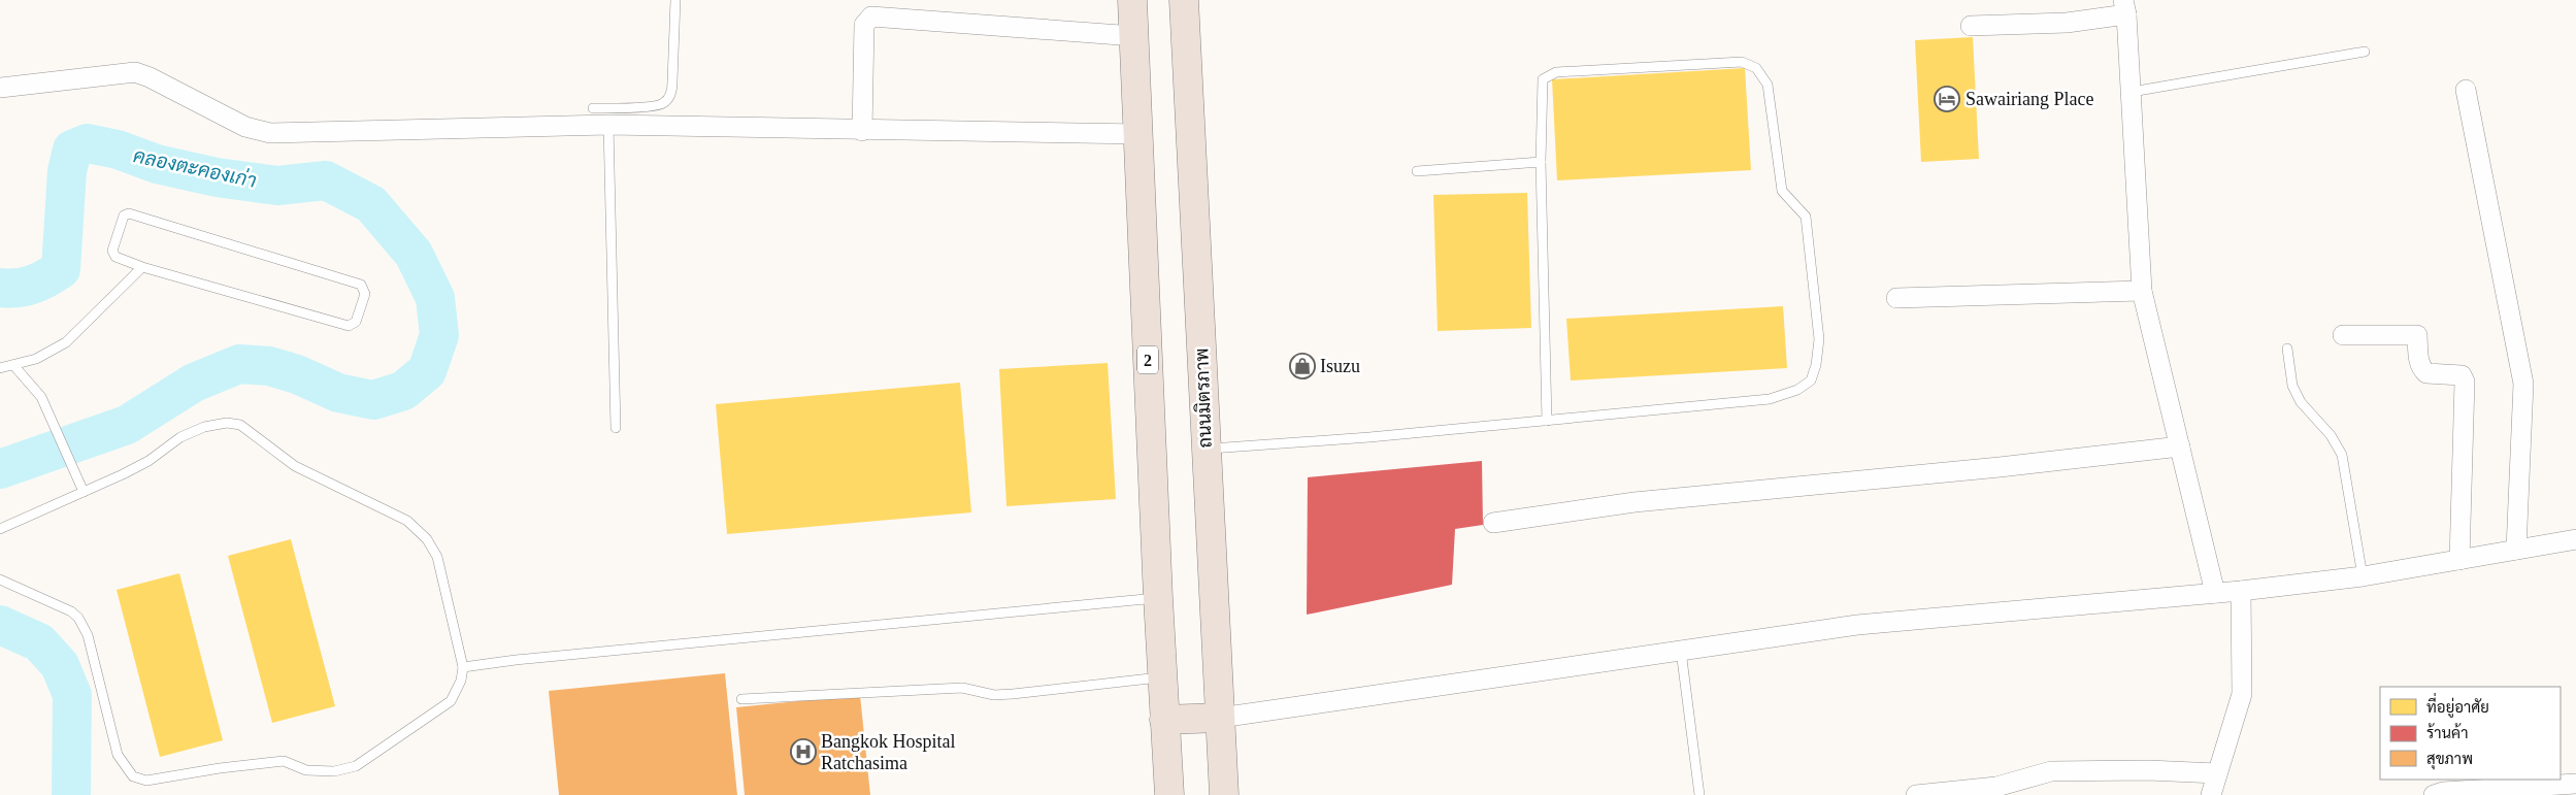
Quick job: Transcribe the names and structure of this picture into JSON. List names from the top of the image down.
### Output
{
  "streets": {
    "highway": ["2", "ถนนมิตรภาพ"]
  },
  "water": ["คลองตะคองเก่า"],
  "places": {
    "hotel": ["Sawairiang Place"],
    "shop": ["Isuzu"],
    "hospital": ["Bangkok Hospital Ratchasima"]
  },
  "legend": ["ที่อยู่อาศัย", "ร้านค้า", "สุขภาพ"]
}
